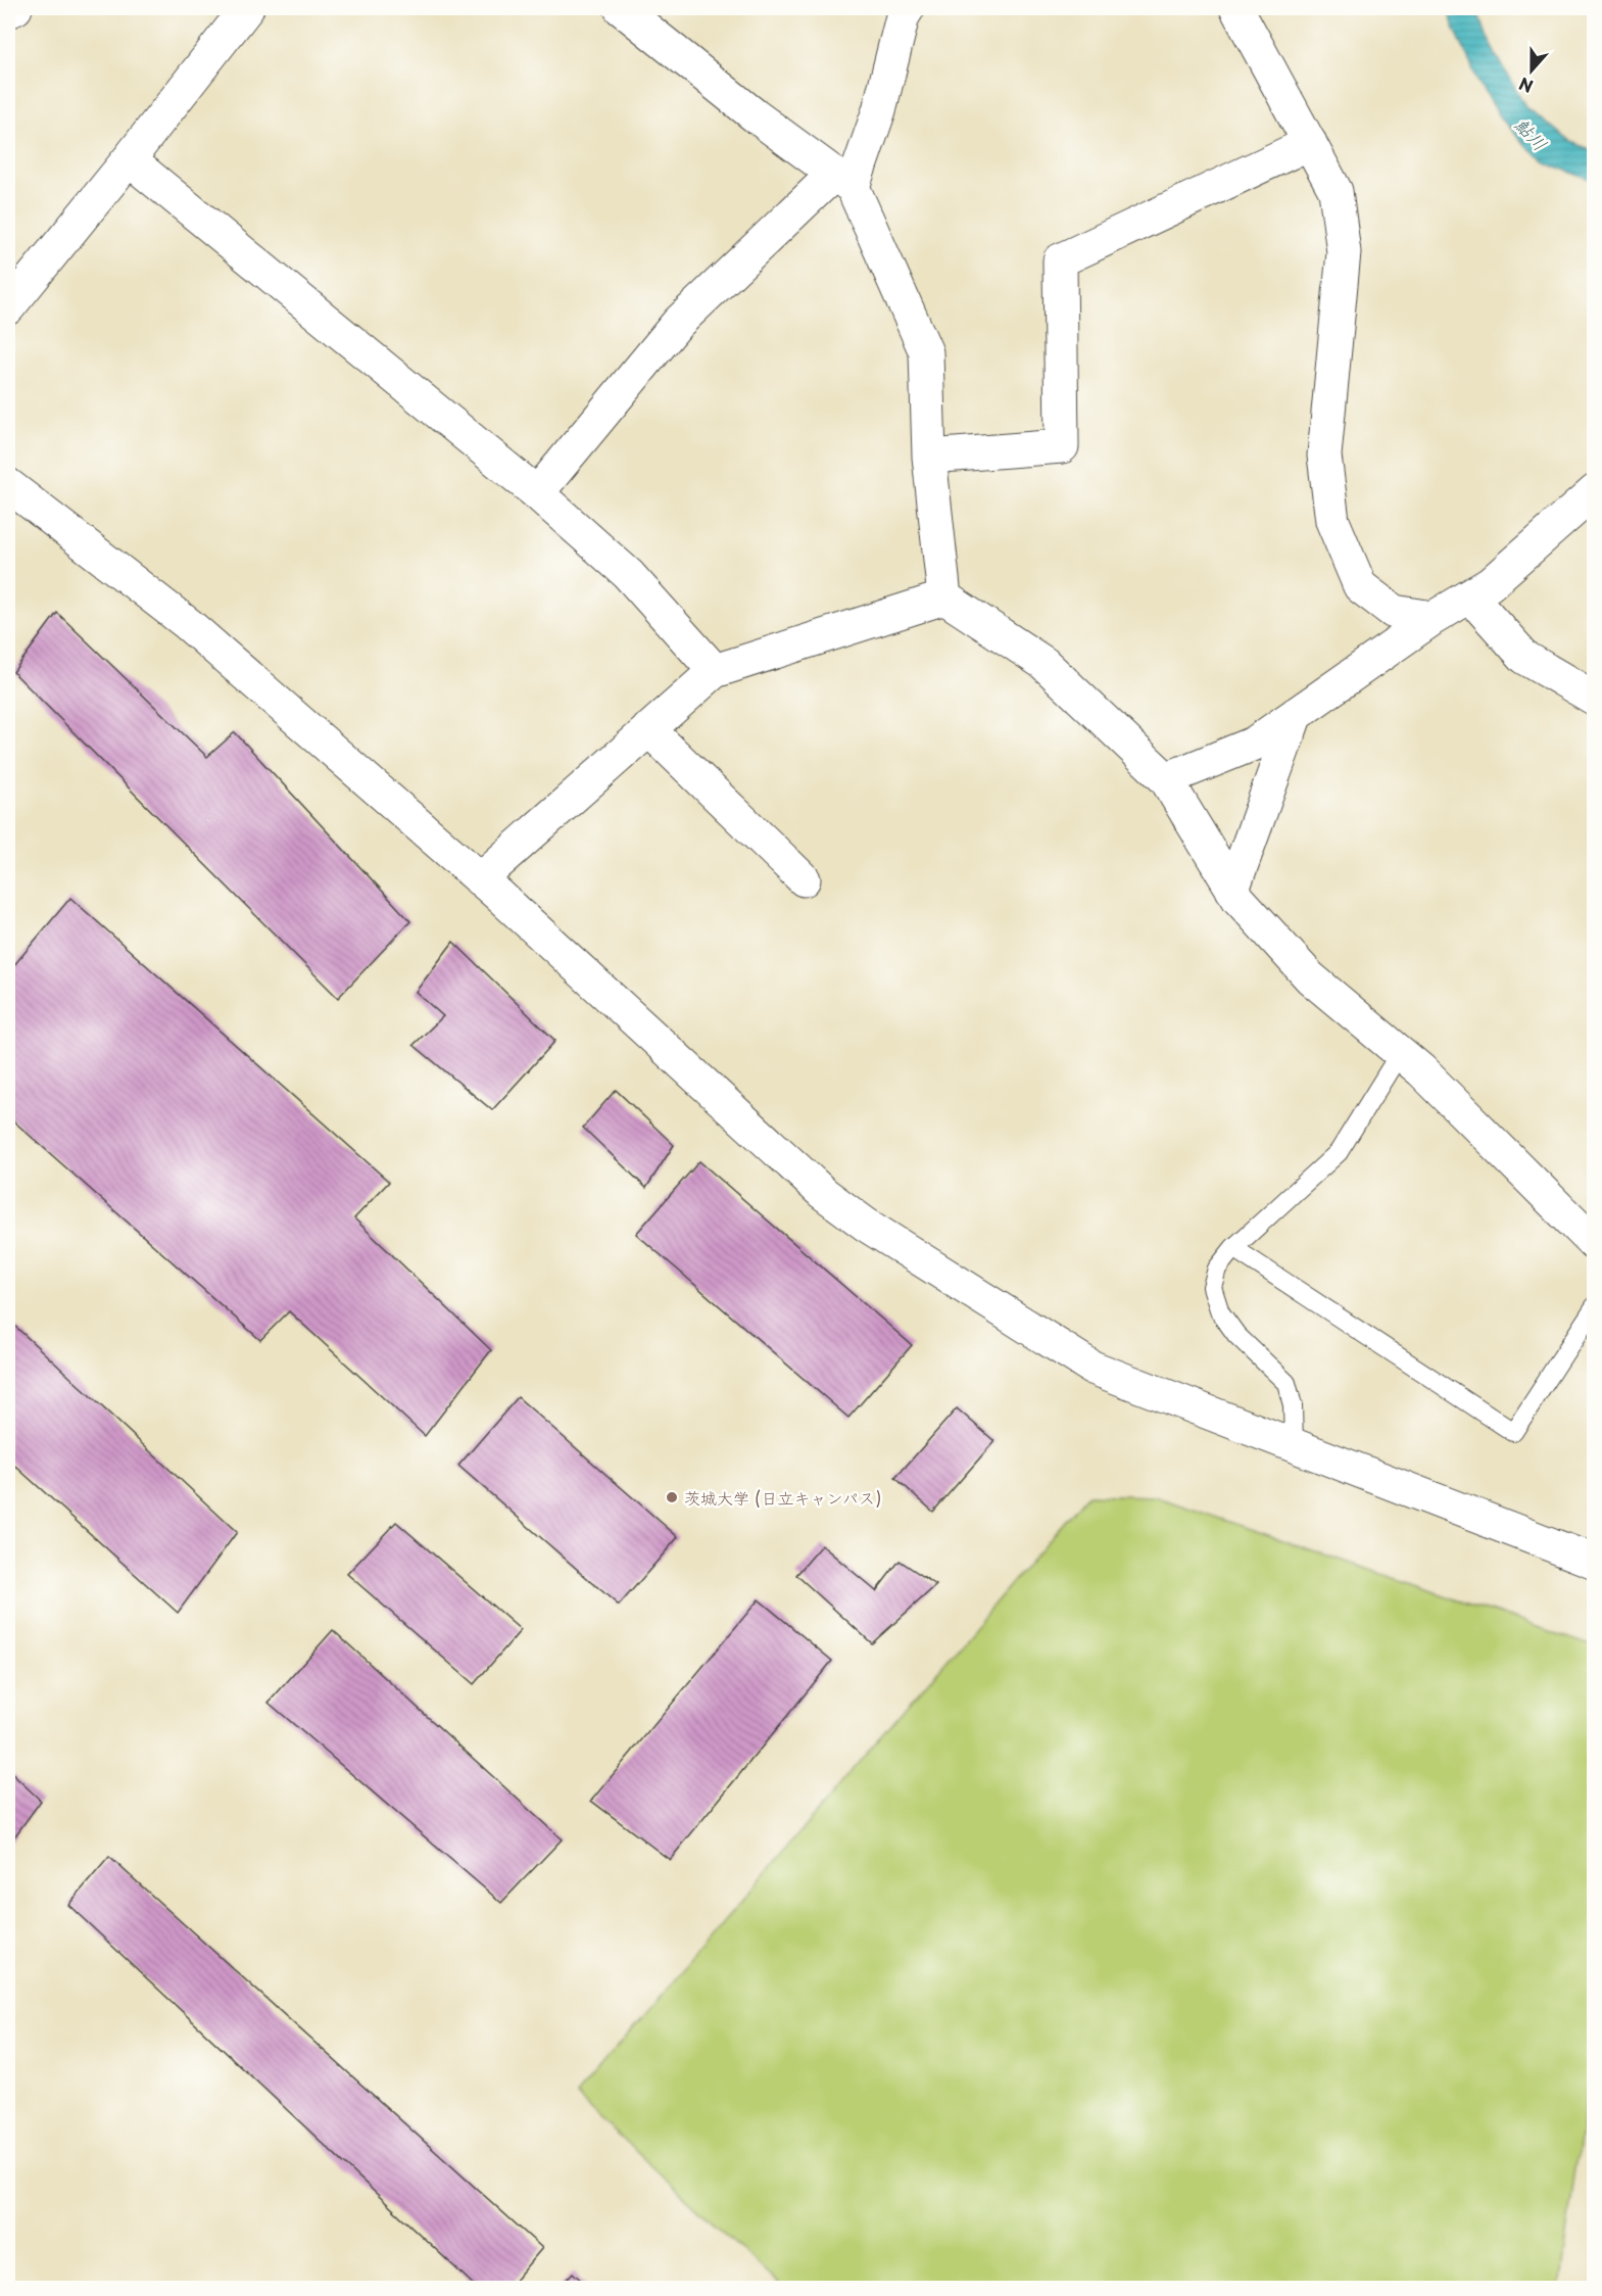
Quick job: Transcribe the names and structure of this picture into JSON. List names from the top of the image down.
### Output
{
  "water": ["鮎川"],
  "places": ["茨城大学 (日立キャンパス)"],
  "north": "bottom"
}
